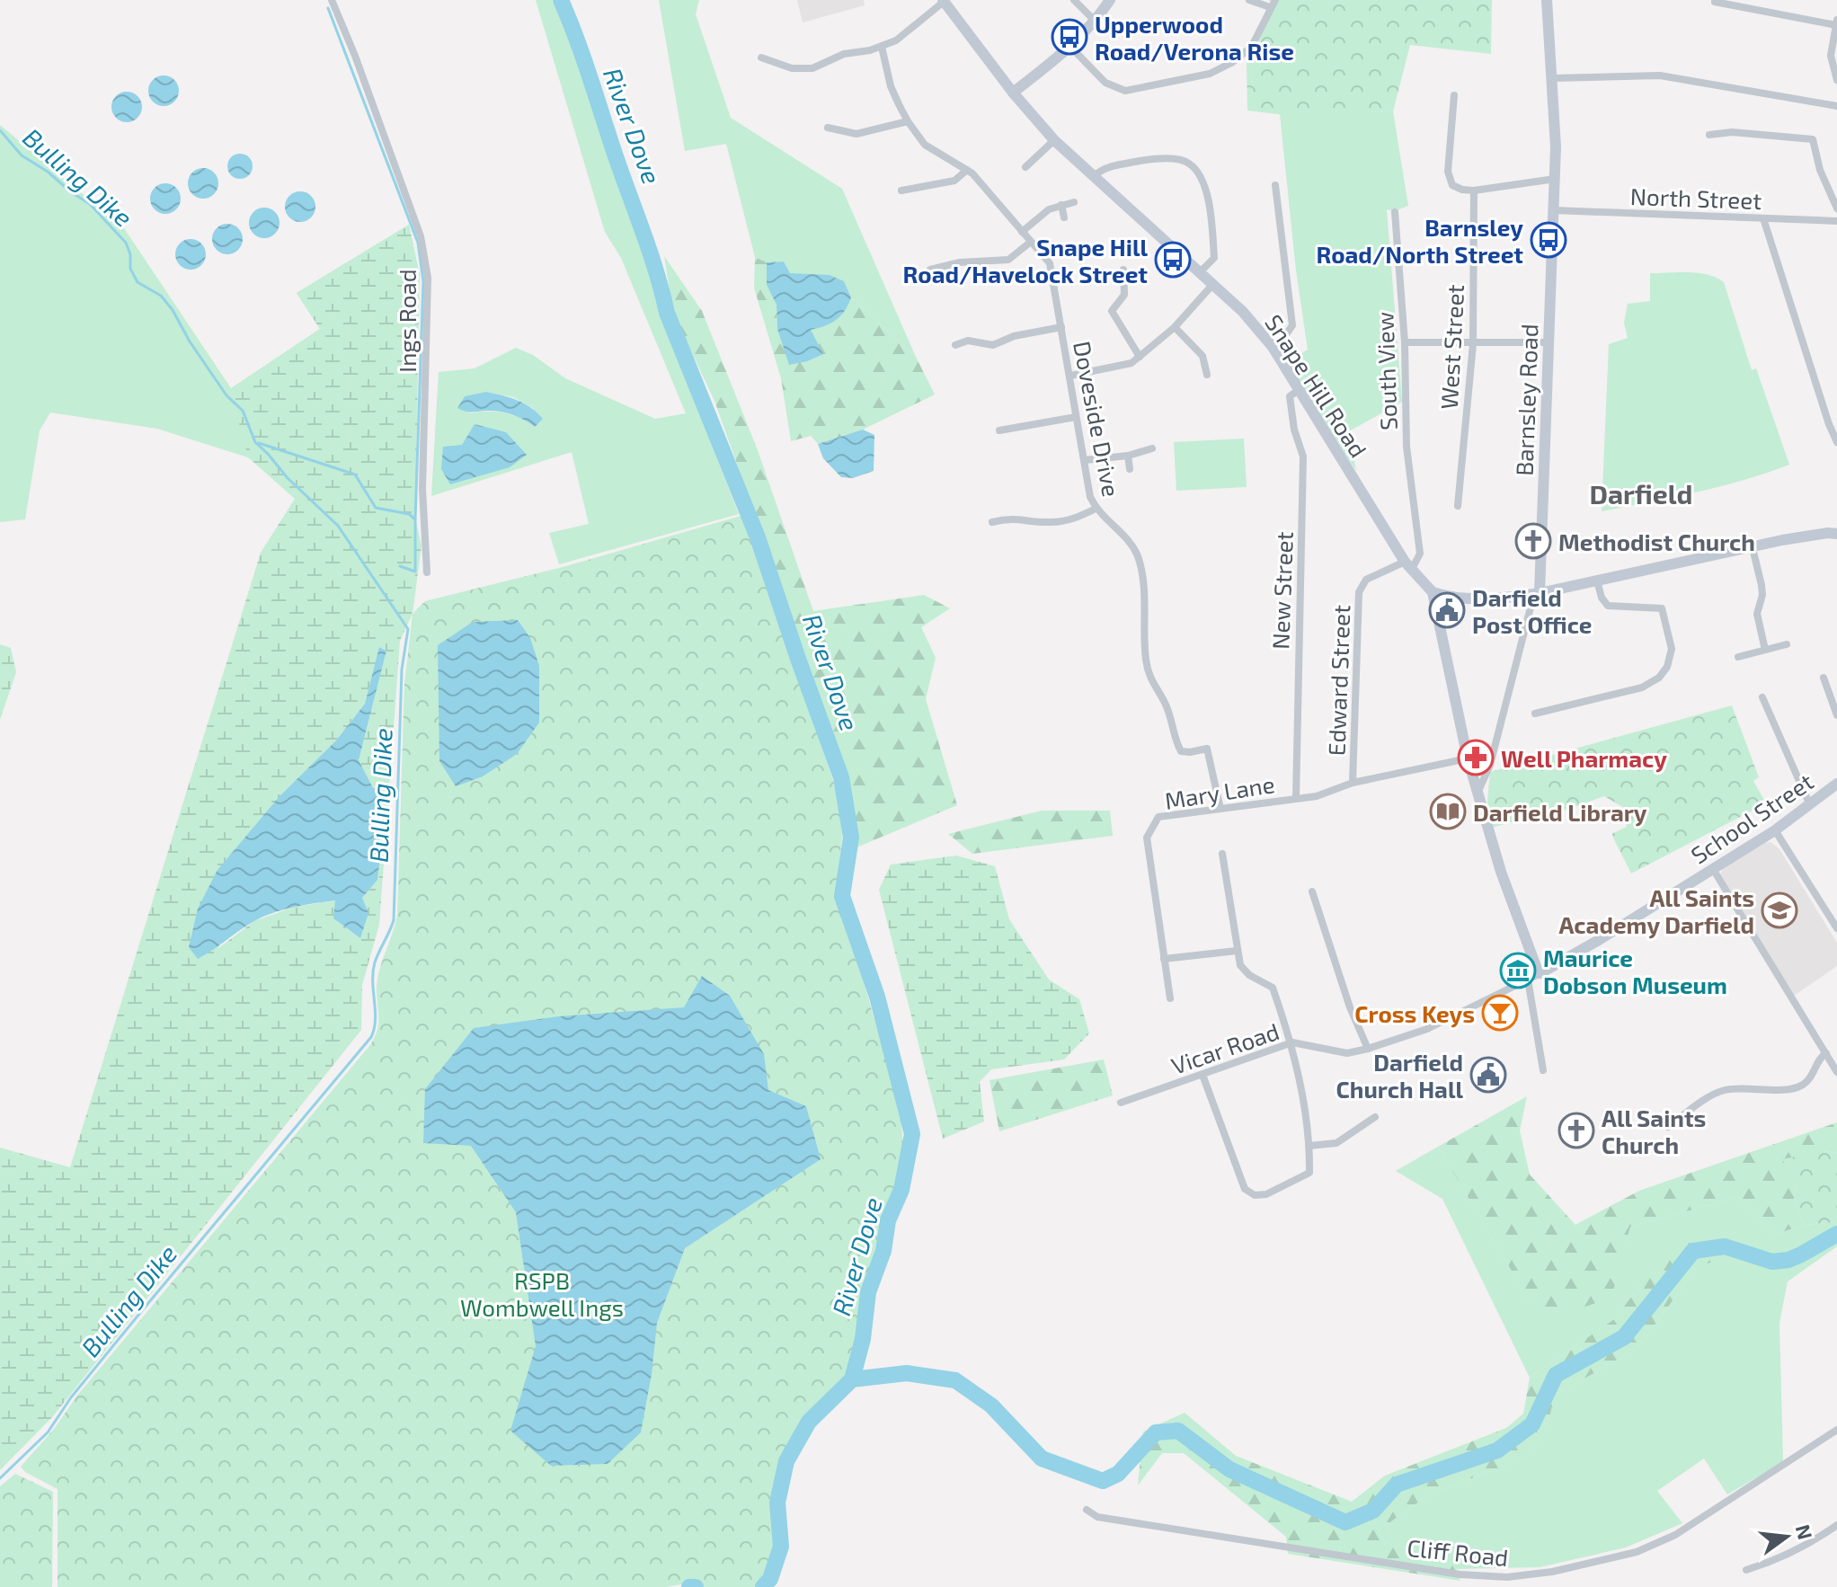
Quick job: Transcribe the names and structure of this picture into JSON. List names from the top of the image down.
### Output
{
  "streets": {
    "street": [
      "North Street",
      "Ings Road",
      "West Street",
      "South View",
      "Snape Hill Road",
      "Barnsley Road",
      "Doveside Drive",
      "New Street",
      "Edward Street",
      "Mary Lane",
      "School Street",
      "Vicar Road",
      "Cliff Road"
    ]
  },
  "crossings": [
    ["North Street", "Barnsley Road"],
    ["South View", "Snape Hill Road"],
    ["South View", "Edward Street"],
    ["Snape Hill Road", "New Street"],
    ["Snape Hill Road", "Edward Street"],
    ["Doveside Drive", "Mary Lane"],
    ["New Street", "Mary Lane"],
    ["Edward Street", "Mary Lane"],
    ["School Street", "Vicar Road"]
  ],
  "districts": ["Darfield"],
  "water": ["River Dove", "Bulling Dike"],
  "parks": ["RSPB Wombwell Ings"],
  "places": {
    "bus stop": ["Upperwood Road/Verona Rise", "Barnsley Road/North Street", "Snape Hill Road/Havelock Street"],
    "church": ["Methodist Church", "All Saints Church"],
    "public building": ["Darfield Post Office", "Darfield Church Hall"],
    "pharmacy": ["Well Pharmacy"],
    "library": ["Darfield Library"],
    "school or university": ["All Saints Academy Darfield"],
    "museum": ["Maurice Dobson Museum"],
    "bar": ["Cross Keys"]
  },
  "north": "right"
}
